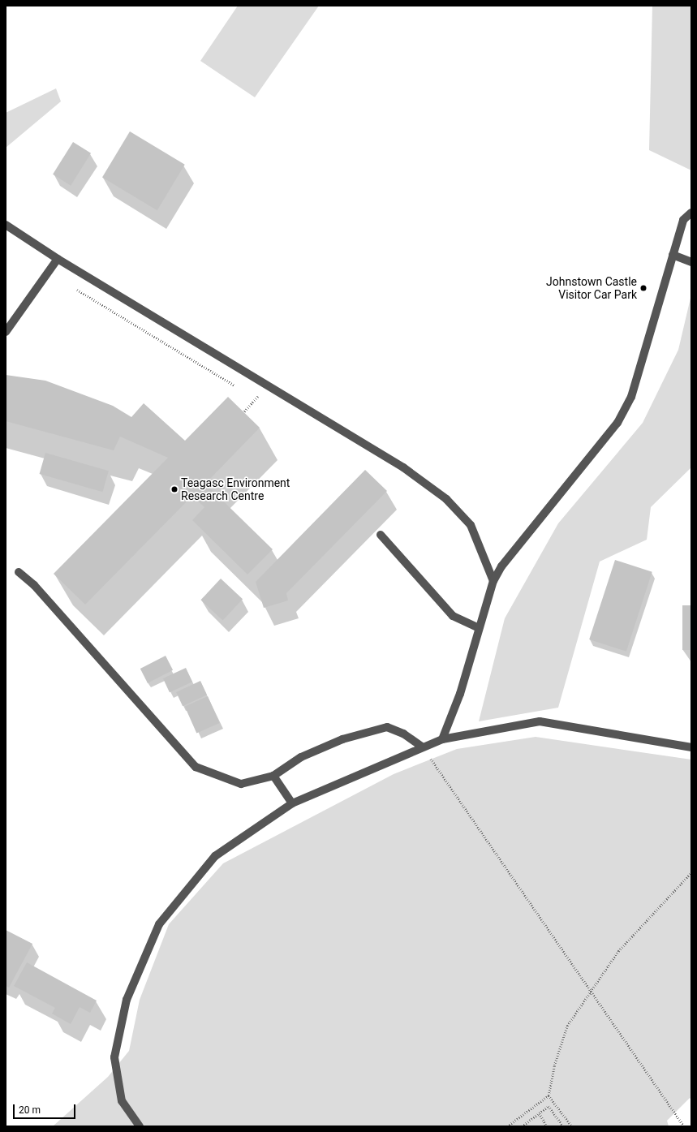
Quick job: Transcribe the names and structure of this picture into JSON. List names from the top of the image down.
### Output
{
  "places": ["Johnstown Castle Visitor Car Park", "Teagasc Environment Research Centre"],
  "scale_bar": "20 m"
}
